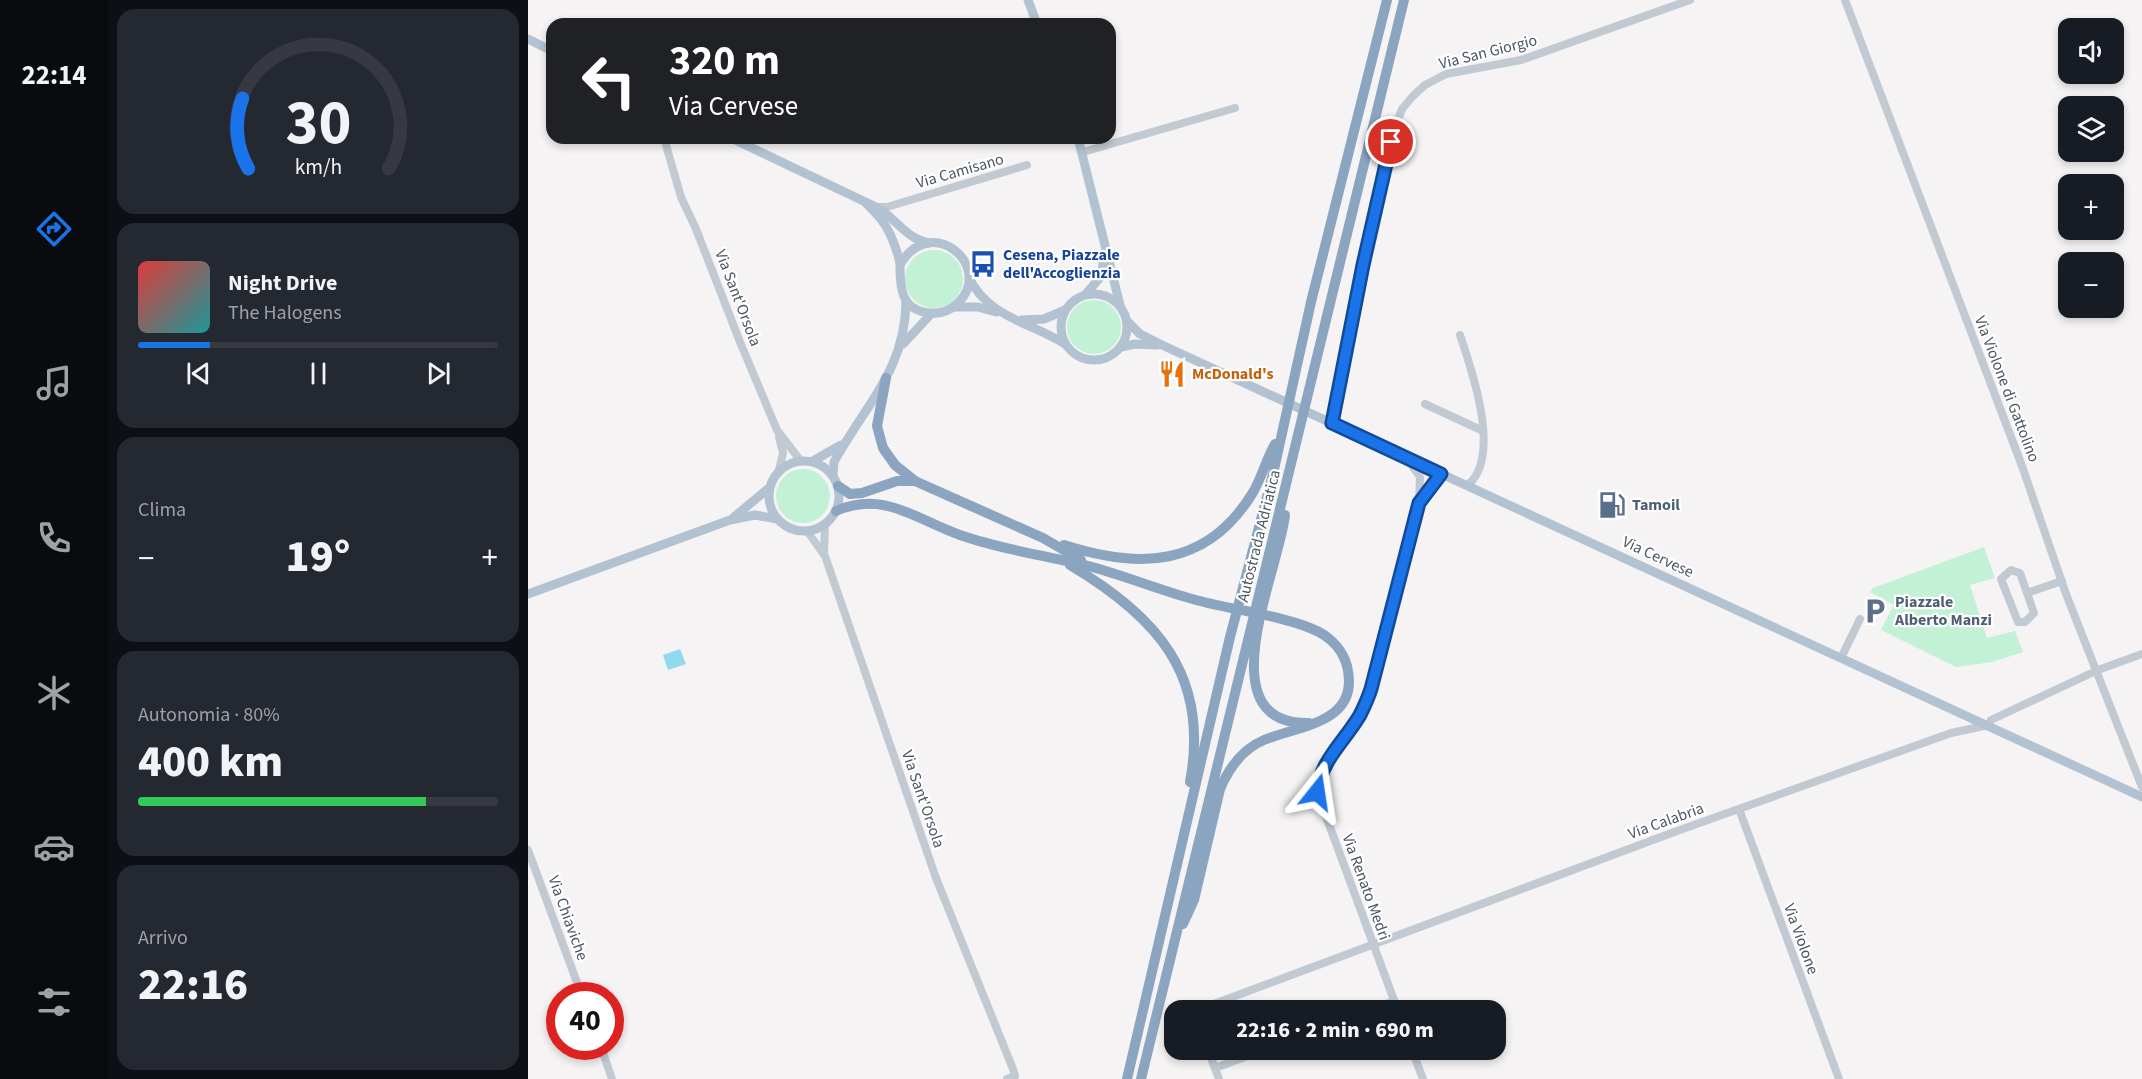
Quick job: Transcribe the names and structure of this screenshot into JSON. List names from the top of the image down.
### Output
{
  "streets": {
    "highway": ["Autostrada Adriatica"],
    "main road": ["Via Cervese"],
    "street": [
      "Via San Giorgio",
      "Via Camisano",
      "Via Sant'Orsola",
      "Via Violone di Gattolino",
      "Via Calabria",
      "Via Renato Medri",
      "Via Chiaviche",
      "Via Violone"
    ]
  },
  "crossings": [
    ["Via San Giorgio", "Via Cervese"],
    ["Via Violone di Gattolino", "Via Calabria"],
    ["Via Cervese", "Via Calabria"],
    ["Via Cervese", "Via Renato Medri"],
    ["Via Calabria", "Via Renato Medri"],
    ["Via Calabria", "Via Violone"]
  ],
  "places": {
    "bus stop": ["Cesena, Piazzale dell'Accoglienzia"],
    "restaurant": ["McDonald's"],
    "fuel station": ["Tamoil"],
    "parking": ["Piazzale Alberto Manzi"]
  },
  "page": {
    "tabs": "22:14",
    "map_buttons": ["+", "−"],
    "turn": ["320 m", "Via Cervese"],
    "song": ["Night Drive", "The Halogens"],
    "tile": [
      "Clima",
      ["Autonomia · 80%", "400 km"],
      ["Arrivo", "22:16"]
    ],
    "heat": ["−", "19°", "+"],
    "limit": "40",
    "trip": "22:16 · 2 min · 690 m",
    "gauge": ["30", "km/h"]
  }
}
